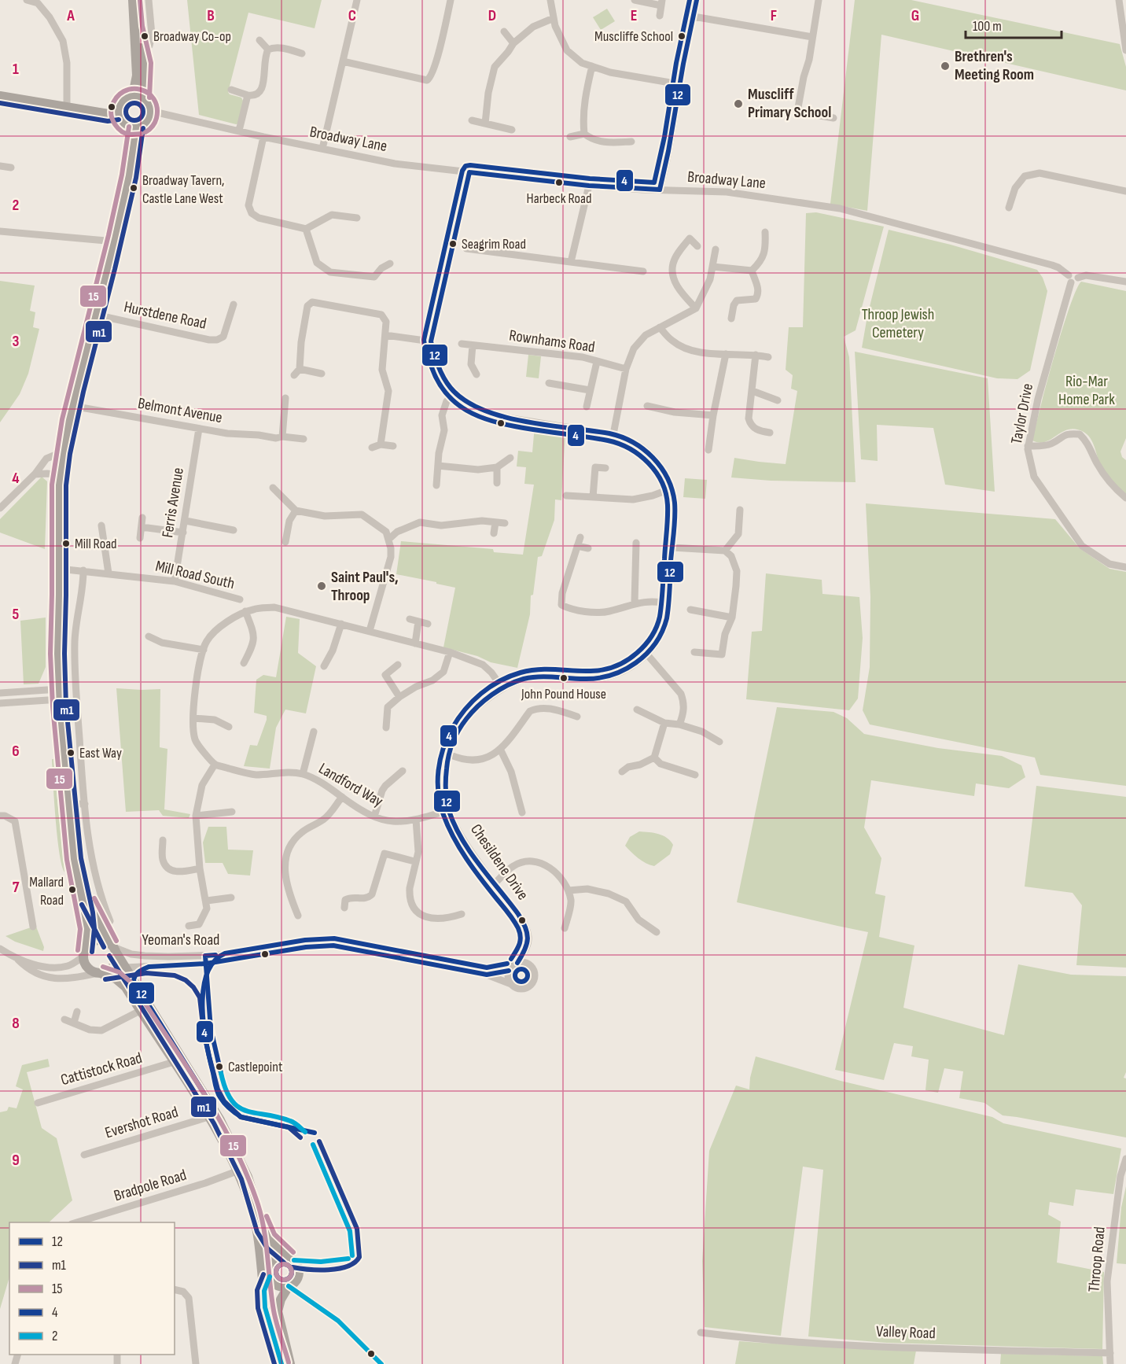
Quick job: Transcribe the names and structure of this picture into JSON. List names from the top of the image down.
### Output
{
  "streets": {
    "street": [
      "Broadway Lane",
      "Hurstdene Road",
      "Rownhams Road",
      "Belmont Avenue",
      "Taylor Drive",
      "Ferris Avenue",
      "Mill Road South",
      "Landford Way",
      "Chesildene Drive",
      "Yeoman's Road",
      "Cattistock Road",
      "Evershot Road",
      "Bradpole Road",
      "Throop Road",
      "Valley Road"
    ]
  },
  "crossings": [
    ["Broadway Lane", "Taylor Drive"],
    ["Broadway Lane", "Chesildene Drive"],
    ["Belmont Avenue", "Ferris Avenue"],
    ["Ferris Avenue", "Mill Road South"],
    ["Landford Way", "Chesildene Drive"],
    ["Chesildene Drive", "Yeoman's Road"],
    ["Throop Road", "Valley Road"]
  ],
  "parks": ["Throop Jewish Cemetery", "Rio-Mar Home Park"],
  "places": [
    "Broadway Co-op",
    "Muscliffe School",
    "Brethren's Meeting Room",
    "Muscliff Primary School",
    "Harbeck Road",
    "Broadway Tavern, Castle Lane West",
    "Seagrim Road",
    "Mill Road",
    "Saint Paul's, Throop",
    "John Pound House",
    "East Way",
    "Mallard Road",
    "Castlepoint"
  ],
  "lines": [
    "transit line 12",
    "transit line 15",
    "transit line 4",
    "transit line m1",
    "transit line 2"
  ],
  "legend": [
    "12",
    "m1",
    "15",
    "4",
    "2"
  ],
  "scale_bar": "100 m",
  "grid": {
    "columns": [
      "A",
      "B",
      "C",
      "D",
      "E",
      "F",
      "G"
    ],
    "rows": [
      "1",
      "2",
      "3",
      "4",
      "5",
      "6",
      "7",
      "8",
      "9"
    ]
  }
}
